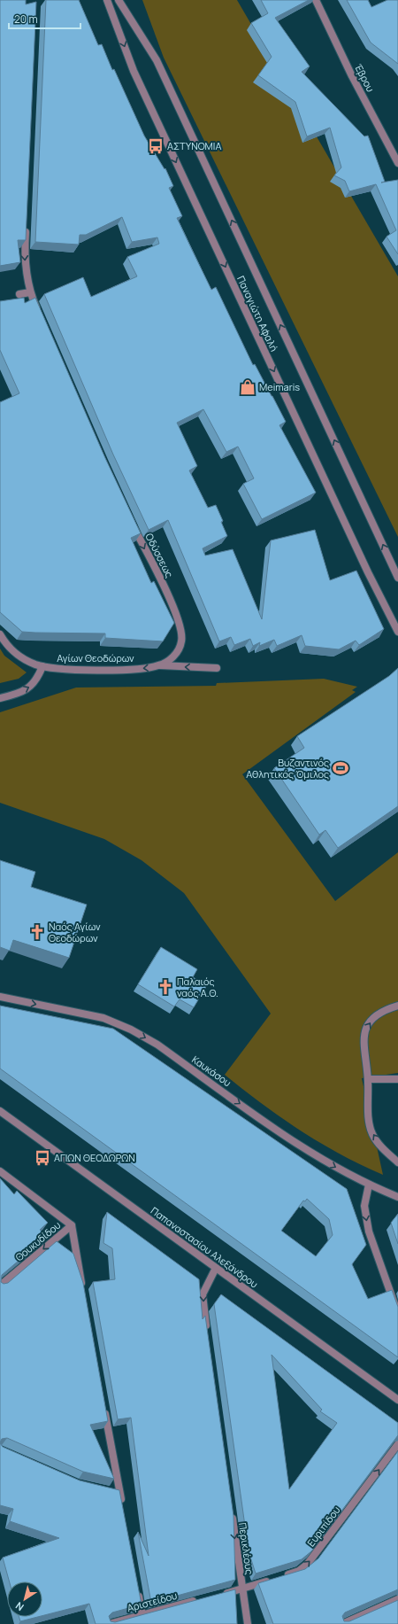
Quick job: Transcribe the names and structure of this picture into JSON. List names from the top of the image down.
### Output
{
  "streets": {
    "street": [
      "Έβρου",
      "Παναγιώτη Αφαλή",
      "Οδύσσεως",
      "Αγίων Θεοδώρων",
      "Καυκάσου",
      "Θουκυδίδου",
      "Παπαναστασίου Αλεξάνδρου",
      "Ευριπίδου",
      "Περικλέους",
      "Αριστείδου"
    ]
  },
  "crossings": [
    ["Οδύσσεως", "Αγίων Θεοδώρων"],
    ["Ευριπίδου", "Περικλέους"]
  ],
  "one_way": [
    "Οδύσσεως",
    "Αγίων Θεοδώρων",
    "Καυκάσου",
    "Θουκυδίδου",
    "Ευριπίδου",
    "Περικλέους"
  ],
  "places": {
    "bus stop": ["ΑΣΤΥΝΟΜΙΑ", "ΑΓΙΩΝ ΘΕΟΔΩΡΩΝ"],
    "shop": ["Meimaris"],
    "sports": ["Βυζαντινός Αθλητικός Όμιλος"],
    "church": ["Ναός Αγίων Θεοδώρων", "Παλαιός ναός Α.Θ."]
  },
  "scale_bar": "20 m",
  "north": "bottom left"
}
